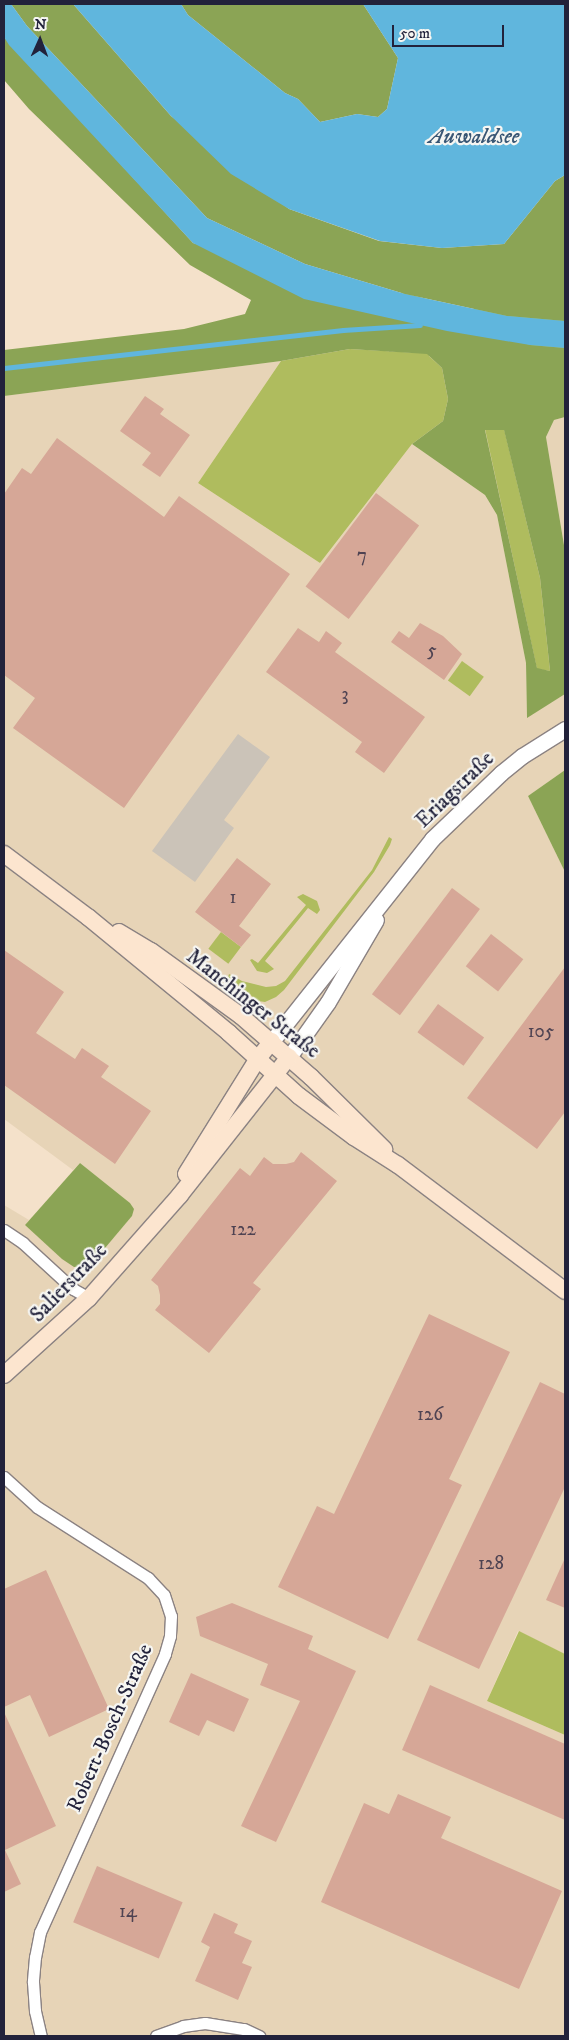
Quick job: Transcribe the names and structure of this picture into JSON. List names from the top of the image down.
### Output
{
  "streets": {
    "main road": ["Eriagstraße", "Manchinger Straße", "Salierstraße"],
    "street": ["Robert-Bosch-Straße"]
  },
  "crossings": [
    ["Eriagstraße", "Manchinger Straße"],
    ["Eriagstraße", "Salierstraße"],
    ["Manchinger Straße", "Salierstraße"]
  ],
  "water": ["Auwaldsee"],
  "house_numbers": [
    "7",
    "5",
    "3",
    "1",
    "105",
    "122",
    "126",
    "128",
    "14"
  ],
  "scale_bar": "50 m",
  "north": "top"
}
